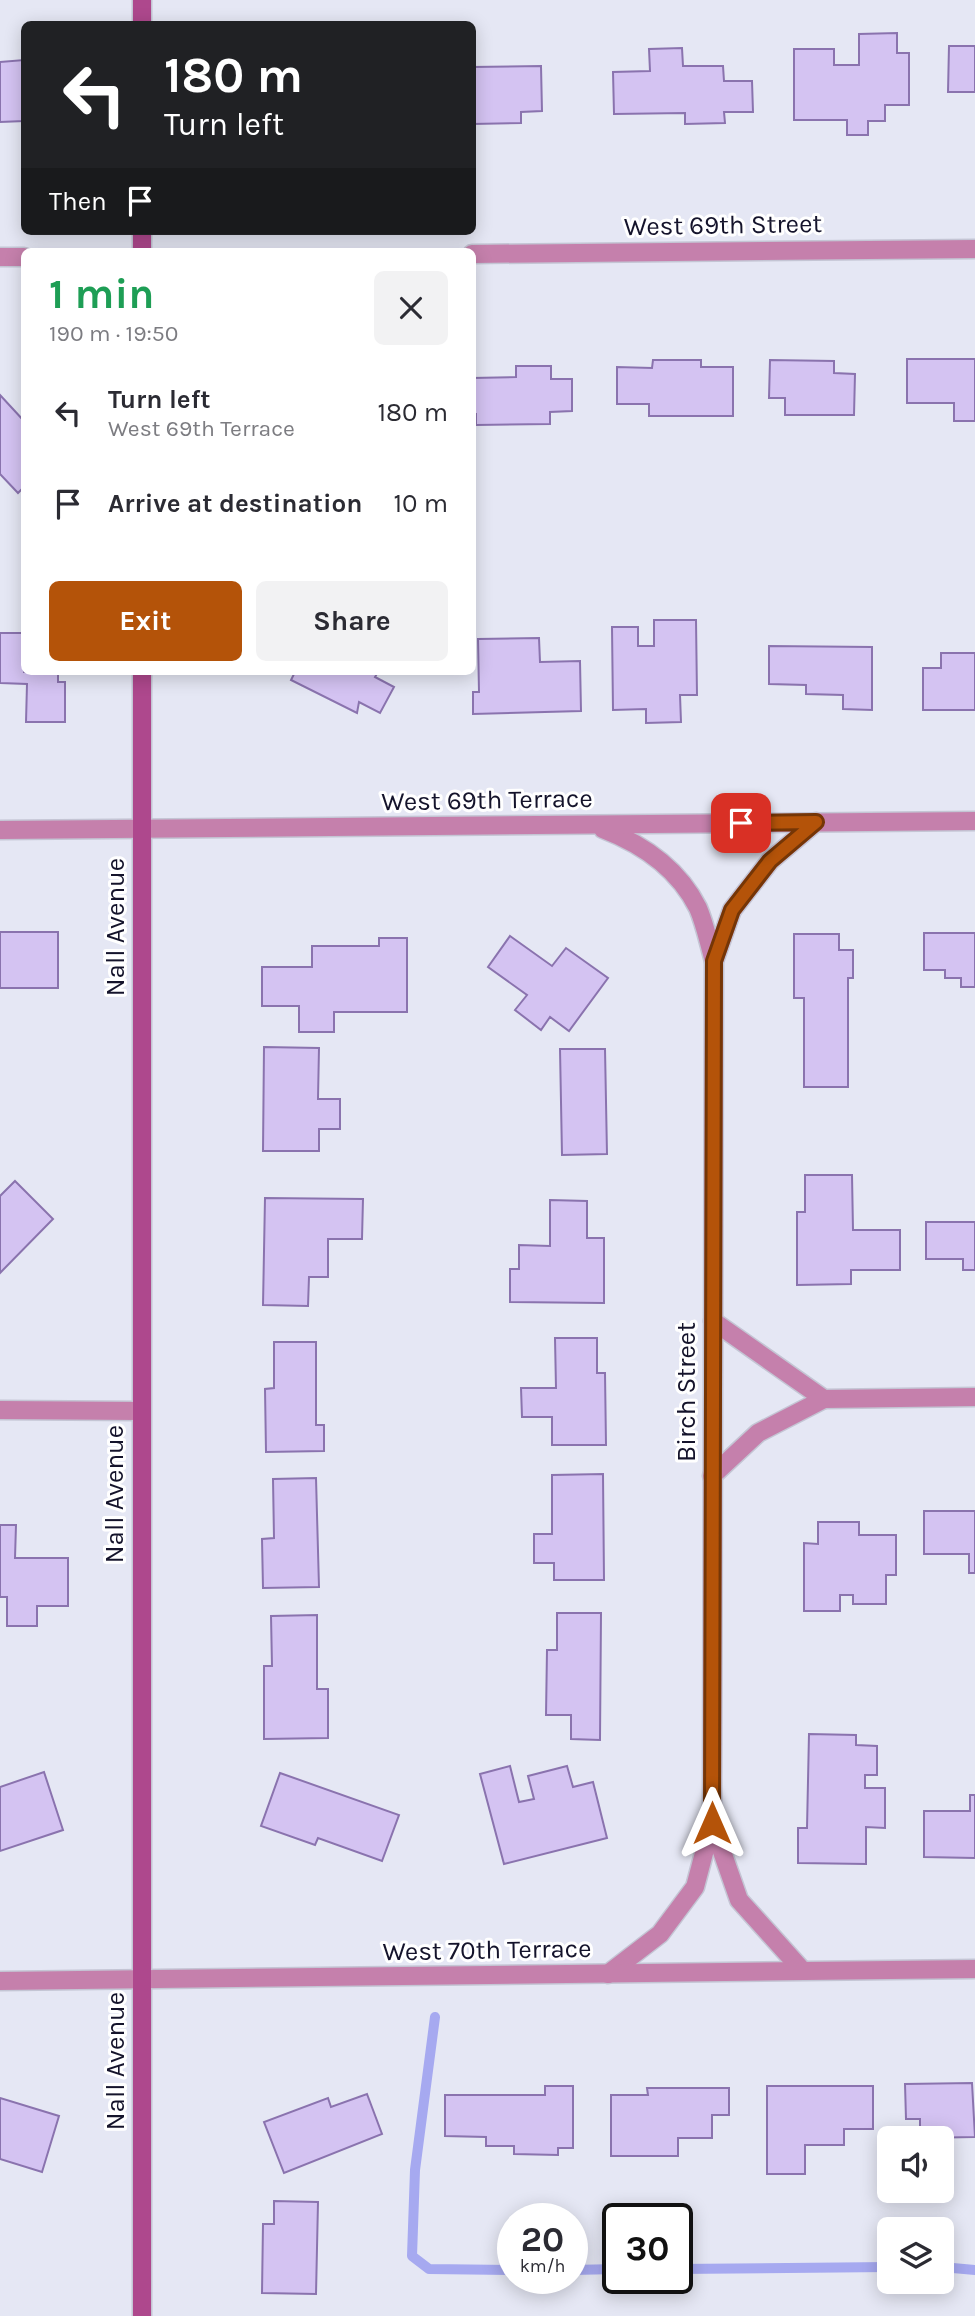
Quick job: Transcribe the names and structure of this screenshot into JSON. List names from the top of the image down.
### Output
{
  "streets": {
    "main road": ["Nall Avenue"],
    "street": [
      "West 69th Street",
      "West 69th Terrace",
      "Birch Street",
      "West 70th Terrace"
    ]
  },
  "crossings": [
    ["West 69th Terrace", "Nall Avenue"],
    ["West 69th Terrace", "Birch Street"],
    ["Nall Avenue", "West 70th Terrace"],
    ["Birch Street", "West 70th Terrace"]
  ],
  "page": {
    "turn": ["180 m", "Turn left"],
    "then": "Then",
    "heading": ["1 min", "190 m · 19:50"],
    "list": [
      {
        "name": "Turn left",
        "note": "West 69th Terrace",
        "value": "180 m"
      },
      {
        "name": "Arrive at destination",
        "value": "10 m"
      }
    ],
    "buttons": ["Exit", "Share"],
    "speed": "20 km/h",
    "limit": "30"
  }
}
